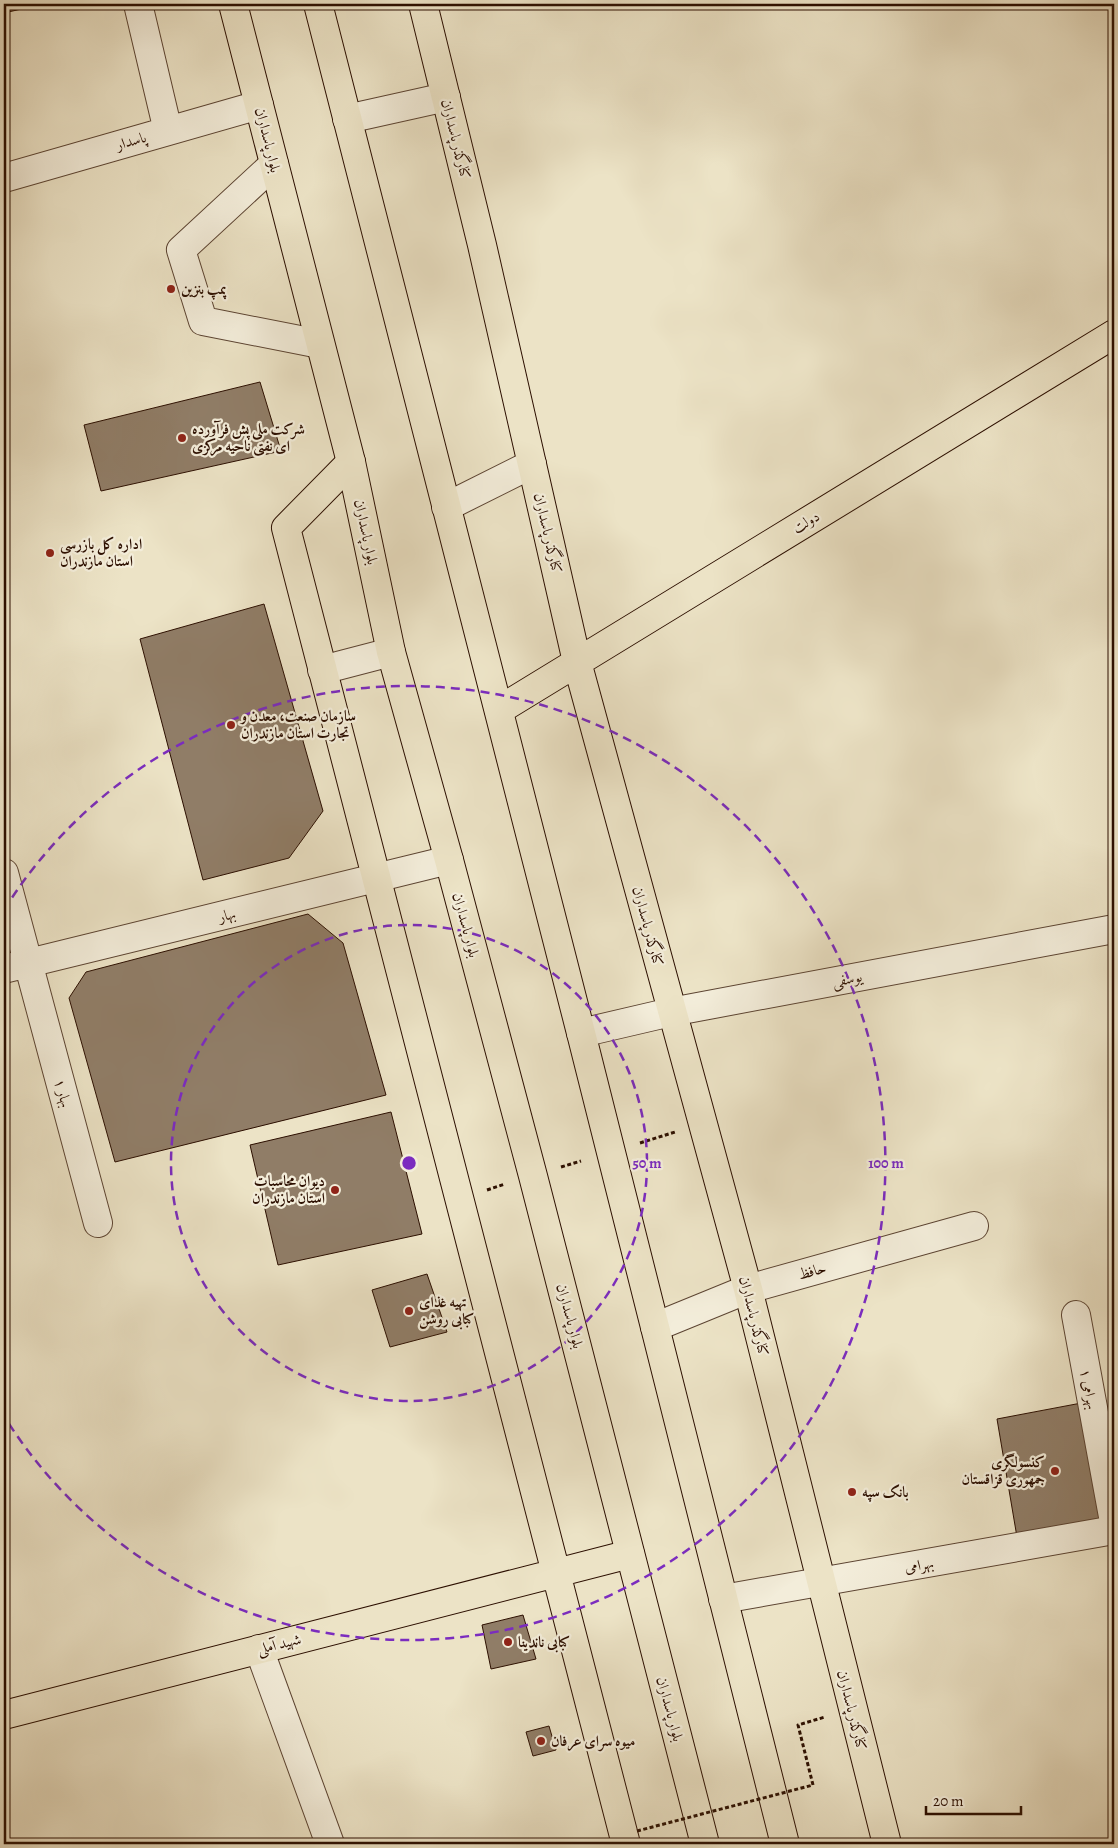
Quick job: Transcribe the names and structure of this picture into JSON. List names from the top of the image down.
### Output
{
  "streets": {
    "main road": [
      "کنارگذر پاسداران",
      "بلوار پاسداران",
      "دولت",
      "شهید آملی"
    ],
    "street": [
      "پاسدار",
      "بهار",
      "یوسفی",
      "بهار ۱",
      "حافظ",
      "بهرامی ۱",
      "بهرامی"
    ]
  },
  "crossings": [
    ["کنارگذر پاسداران", "دولت"],
    ["کنارگذر پاسداران", "یوسفی"],
    ["کنارگذر پاسداران", "حافظ"],
    ["کنارگذر پاسداران", "بهرامی"],
    ["بلوار پاسداران", "پاسدار"],
    ["بلوار پاسداران", "بهار"],
    ["بلوار پاسداران", "شهید آملی"],
    ["بهار", "بهار ۱"]
  ],
  "places": [
    "پمپ بنزین",
    "شرکت ملی پش فرآورده ای نفتی ناحیه مرکزی",
    "اداره کل بازرسی استان مازندران",
    "سازمان صنعت، معدن و تجارت استان مازندران",
    "دیوان محاسبات استان مازندران",
    "تهیه غذای کبابی روشن",
    "کنسولگری جمهوری قزاقستان",
    "بانک سپه",
    "کبابی ناندینا",
    "میوه سرای عرفان"
  ],
  "scale_bar": "20 m",
  "rings": ["50 m", "100 m"]
}
